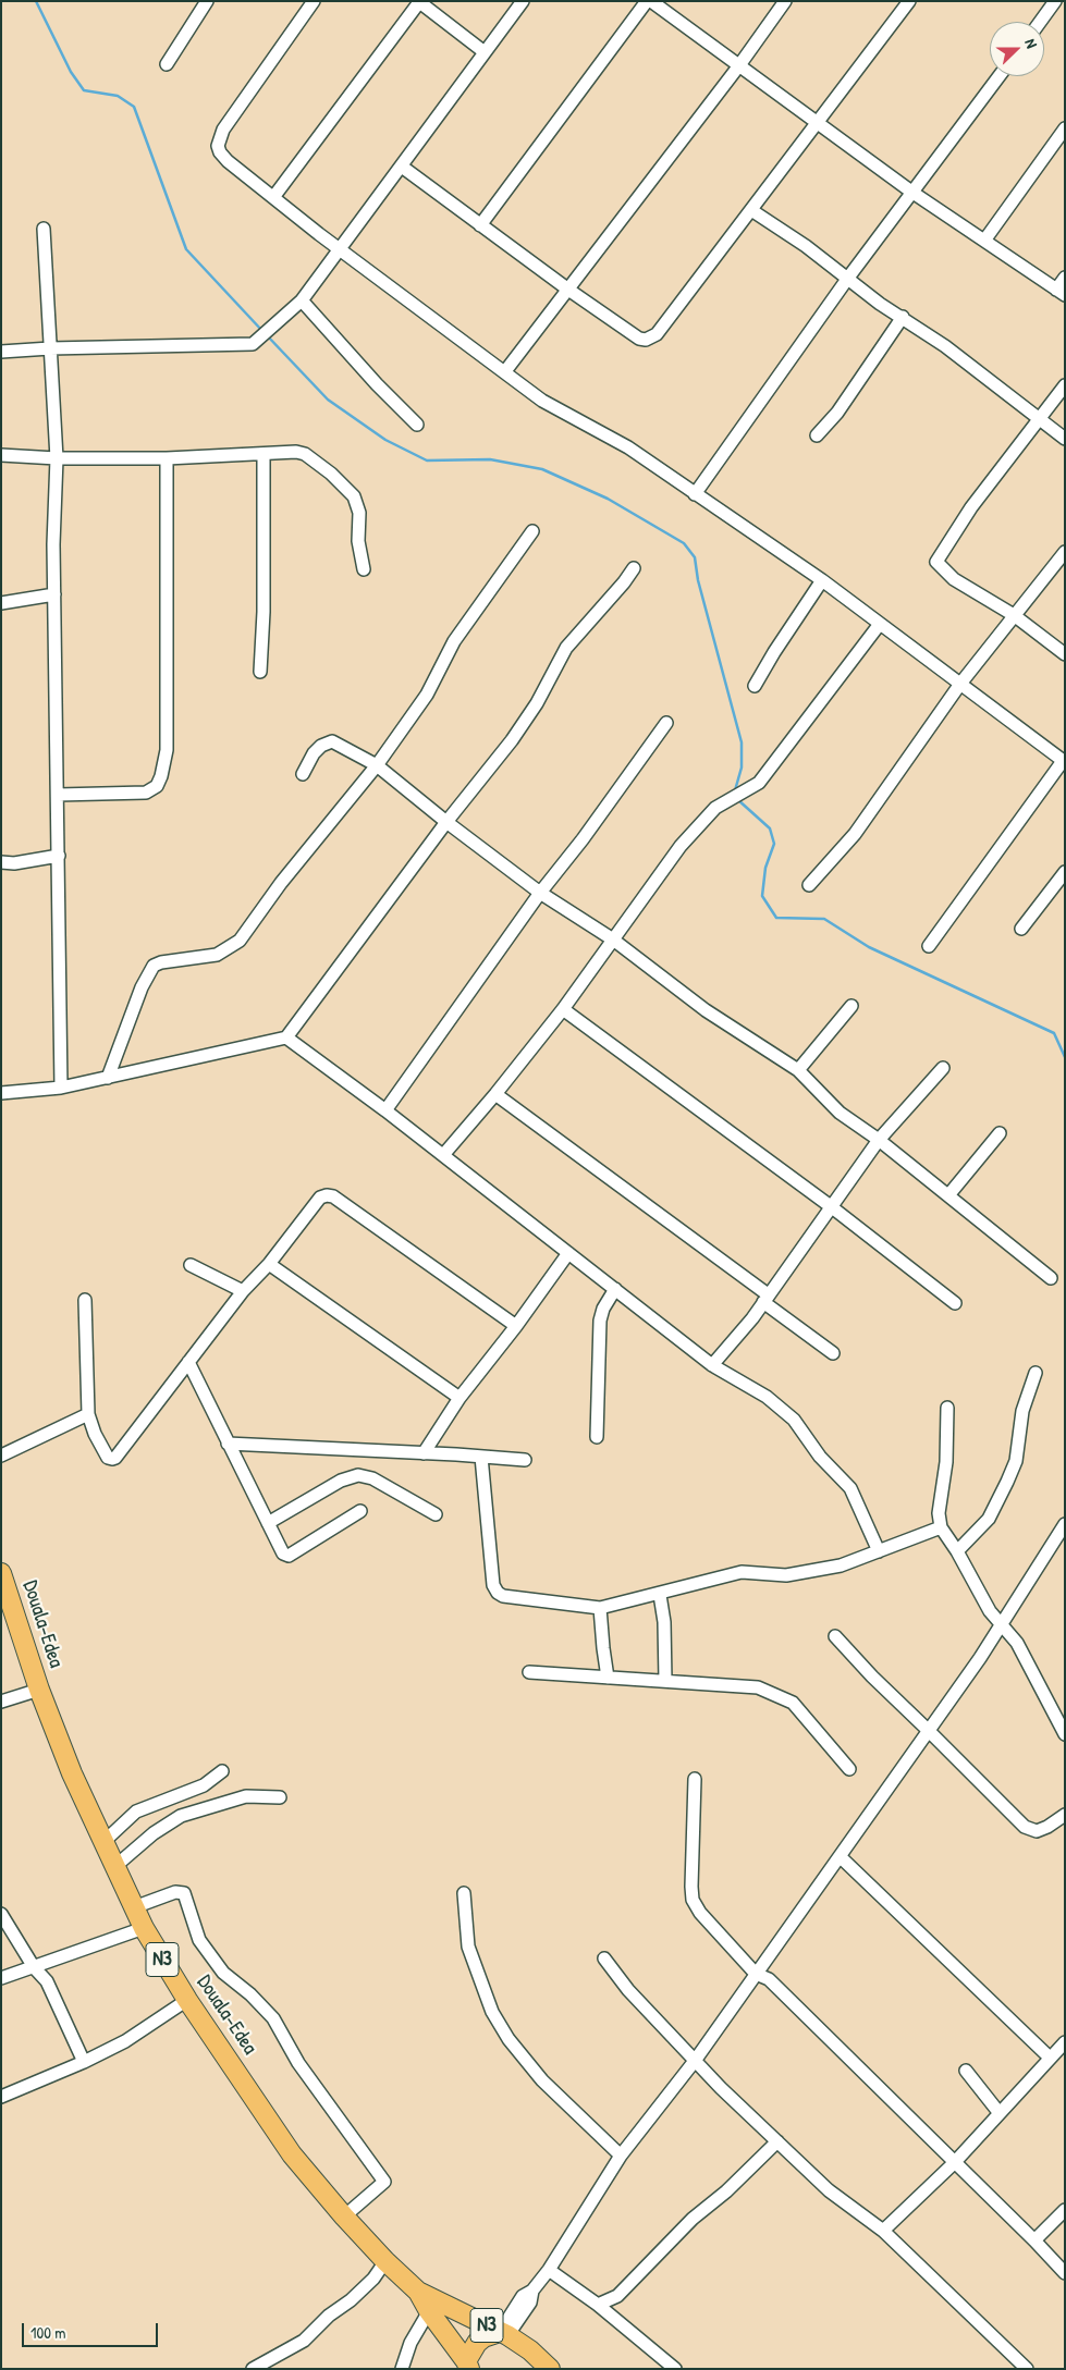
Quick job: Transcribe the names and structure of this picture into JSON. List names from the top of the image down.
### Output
{
  "streets": {
    "highway": ["Douala-Edea", "N3"]
  },
  "scale_bar": "100 m",
  "north": "right"
}
